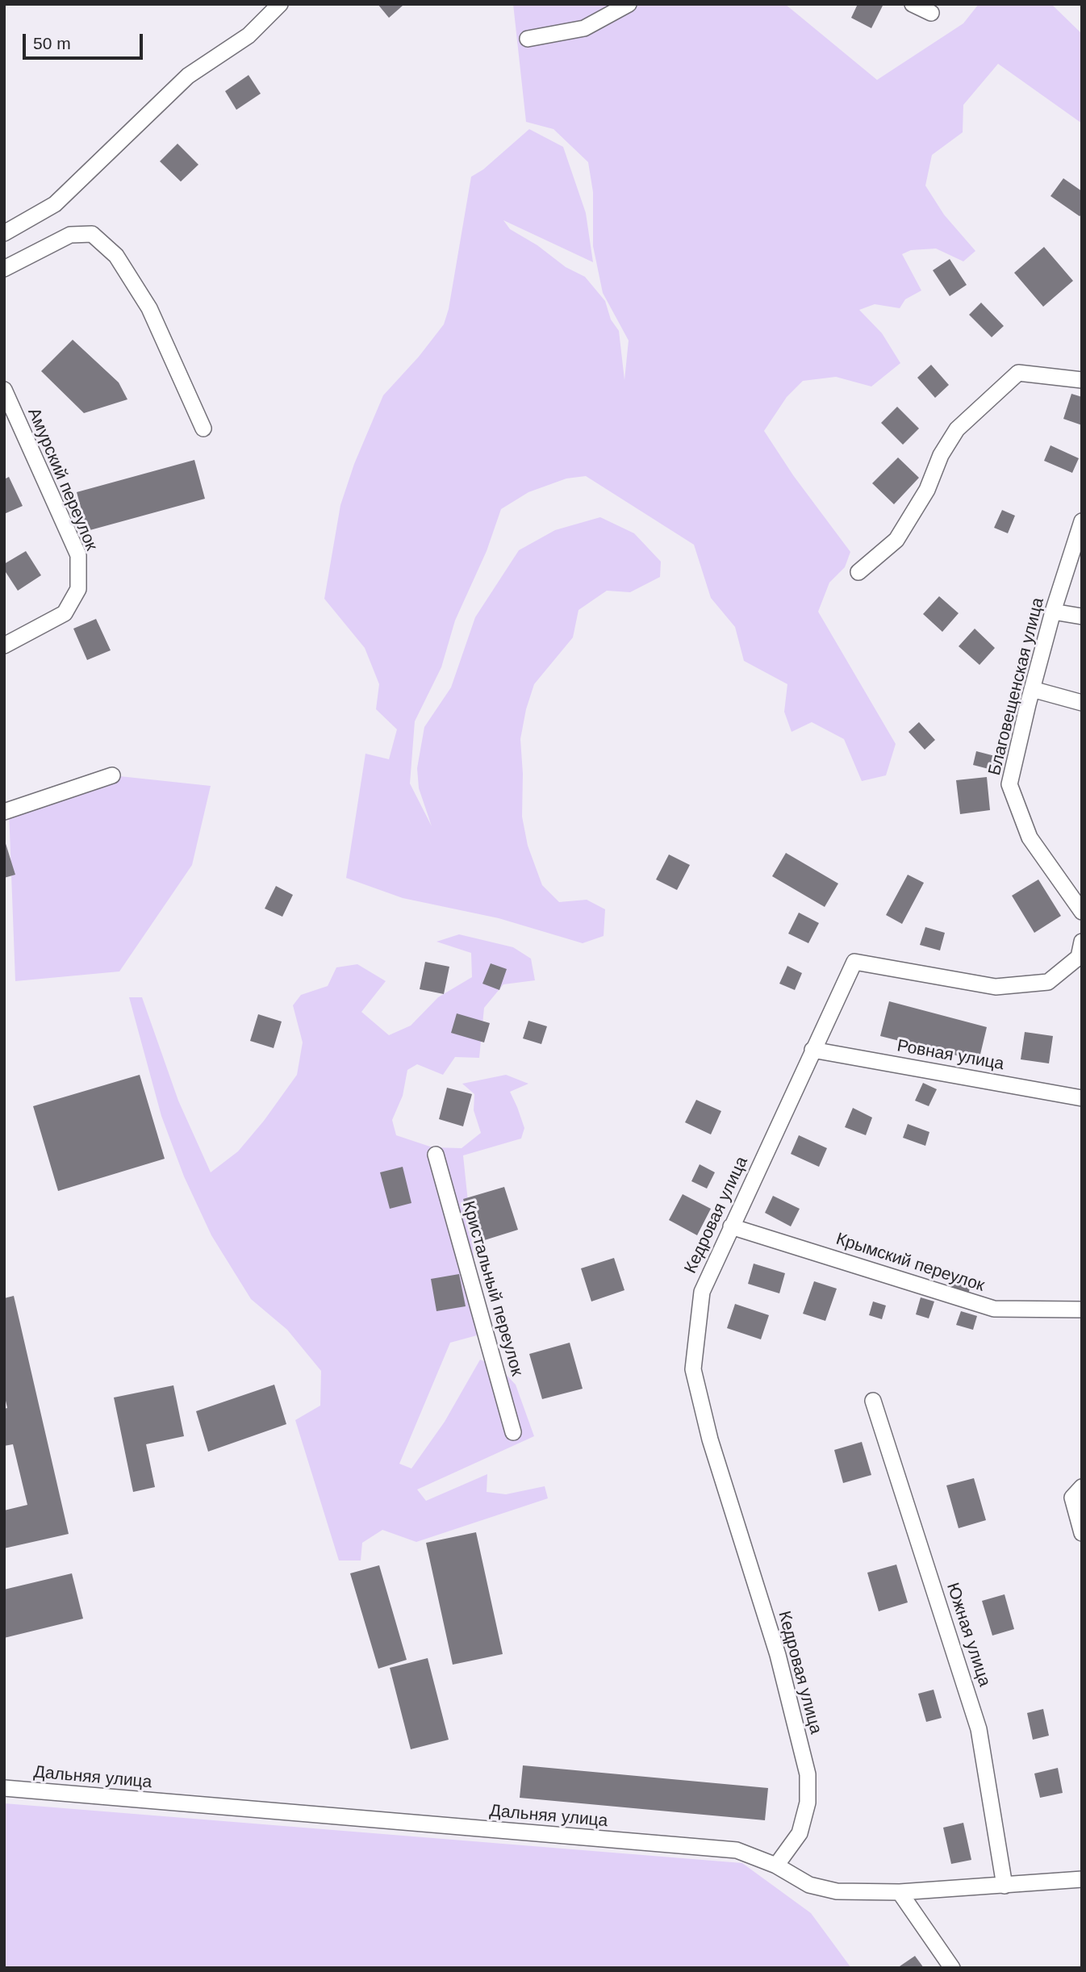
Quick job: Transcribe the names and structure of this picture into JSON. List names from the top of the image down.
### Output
{
  "streets": {
    "street": [
      "Амурский переулок",
      "Благовещенская улица",
      "Ровная улица",
      "Кедровая улица",
      "Крымский переулок",
      "Кристальный переулок",
      "Южная улица",
      "Дальняя улица"
    ]
  },
  "crossings": [
    ["Ровная улица", "Кедровая улица"],
    ["Кедровая улица", "Крымский переулок"],
    ["Кедровая улица", "Дальняя улица"],
    ["Южная улица", "Дальняя улица"]
  ],
  "scale_bar": "50 m"
}
